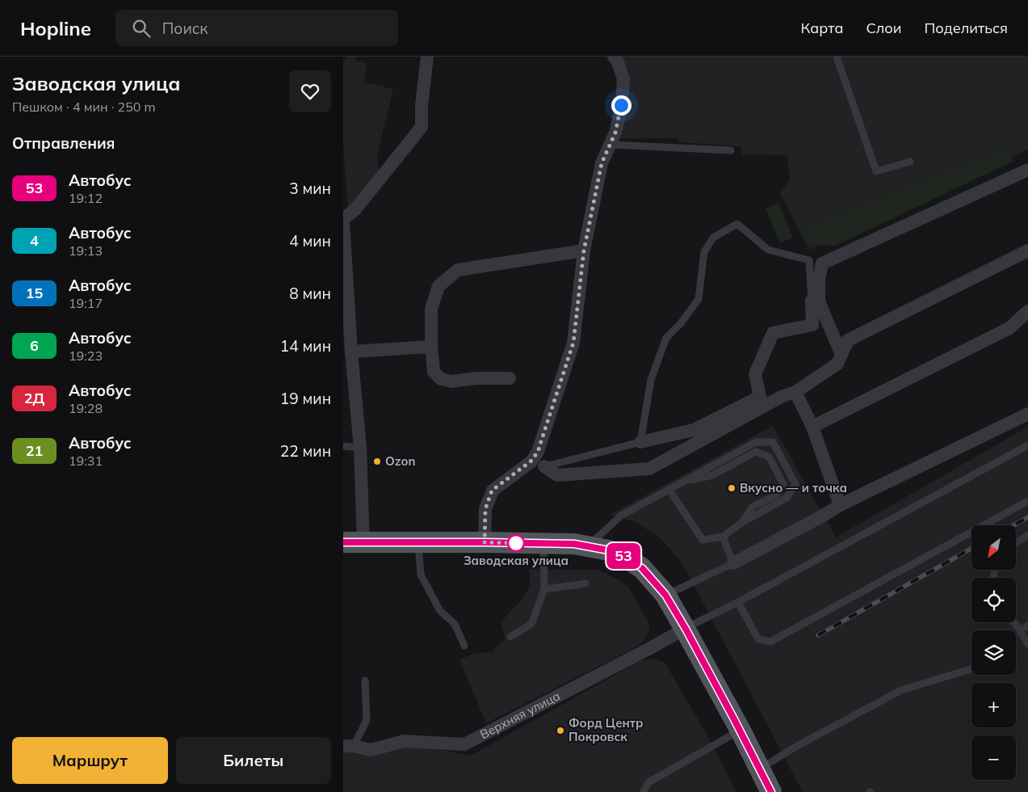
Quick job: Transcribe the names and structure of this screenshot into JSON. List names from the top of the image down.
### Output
{
  "streets": {
    "street": ["Верхняя улица"]
  },
  "places": [
    "Ozon",
    "Вкусно — и точка",
    "Заводская улица",
    "Форд Центр Покровск"
  ],
  "lines": ["bus line 53"],
  "north": "bottom left",
  "page": {
    "header": "Hopline",
    "search": "Поиск",
    "nav": ["Карта", "Слои", "Поделиться"],
    "heading": [
      ["Заводская улица", "Пешком · 4 мин · 250 m"],
      "Отправления"
    ],
    "on_map": "53",
    "list": [
      {
        "mark": "53",
        "name": "Автобус",
        "note": "19:12",
        "value": "3 мин"
      },
      {
        "mark": "4",
        "name": "Автобус",
        "note": "19:13",
        "value": "4 мин"
      },
      {
        "mark": "15",
        "name": "Автобус",
        "note": "19:17",
        "value": "8 мин"
      },
      {
        "mark": "6",
        "name": "Автобус",
        "note": "19:23",
        "value": "14 мин"
      },
      {
        "mark": "2Д",
        "name": "Автобус",
        "note": "19:28",
        "value": "19 мин"
      },
      {
        "mark": "21",
        "name": "Автобус",
        "note": "19:31",
        "value": "22 мин"
      }
    ],
    "map_buttons": ["+", "−"],
    "buttons": ["Маршрут", "Билеты"]
  }
}
